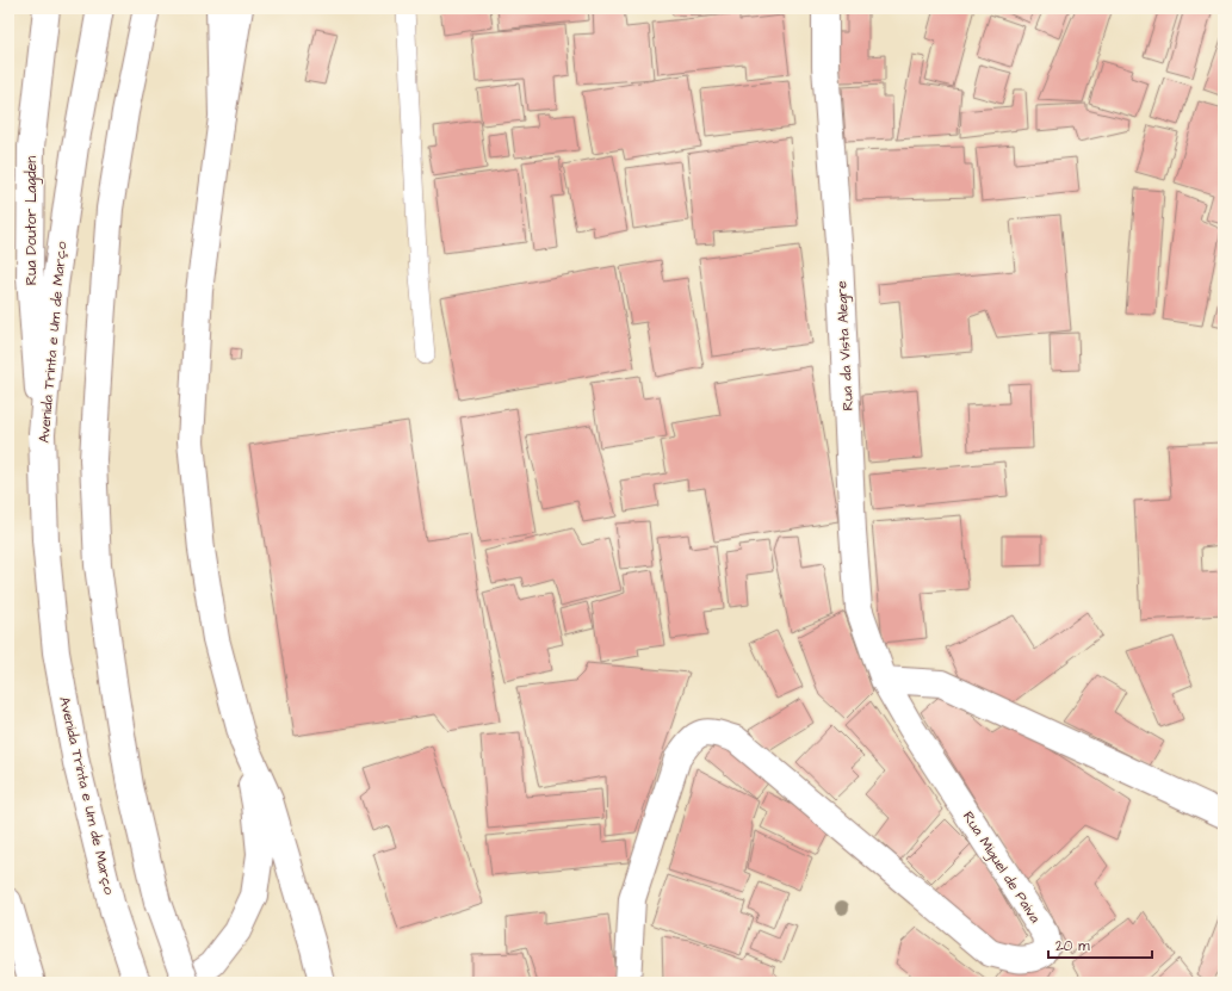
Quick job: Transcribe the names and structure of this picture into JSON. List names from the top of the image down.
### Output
{
  "streets": {
    "main road": [
      "Rua Doutor Lagden",
      "Avenida Trinta e Um de Março",
      "Rua da Vista Alegre",
      "Rua Miguel de Paiva"
    ]
  },
  "crossings": [
    ["Rua Doutor Lagden", "Avenida Trinta e Um de Março"],
    ["Rua da Vista Alegre", "Rua Miguel de Paiva"]
  ],
  "scale_bar": "20 m"
}
